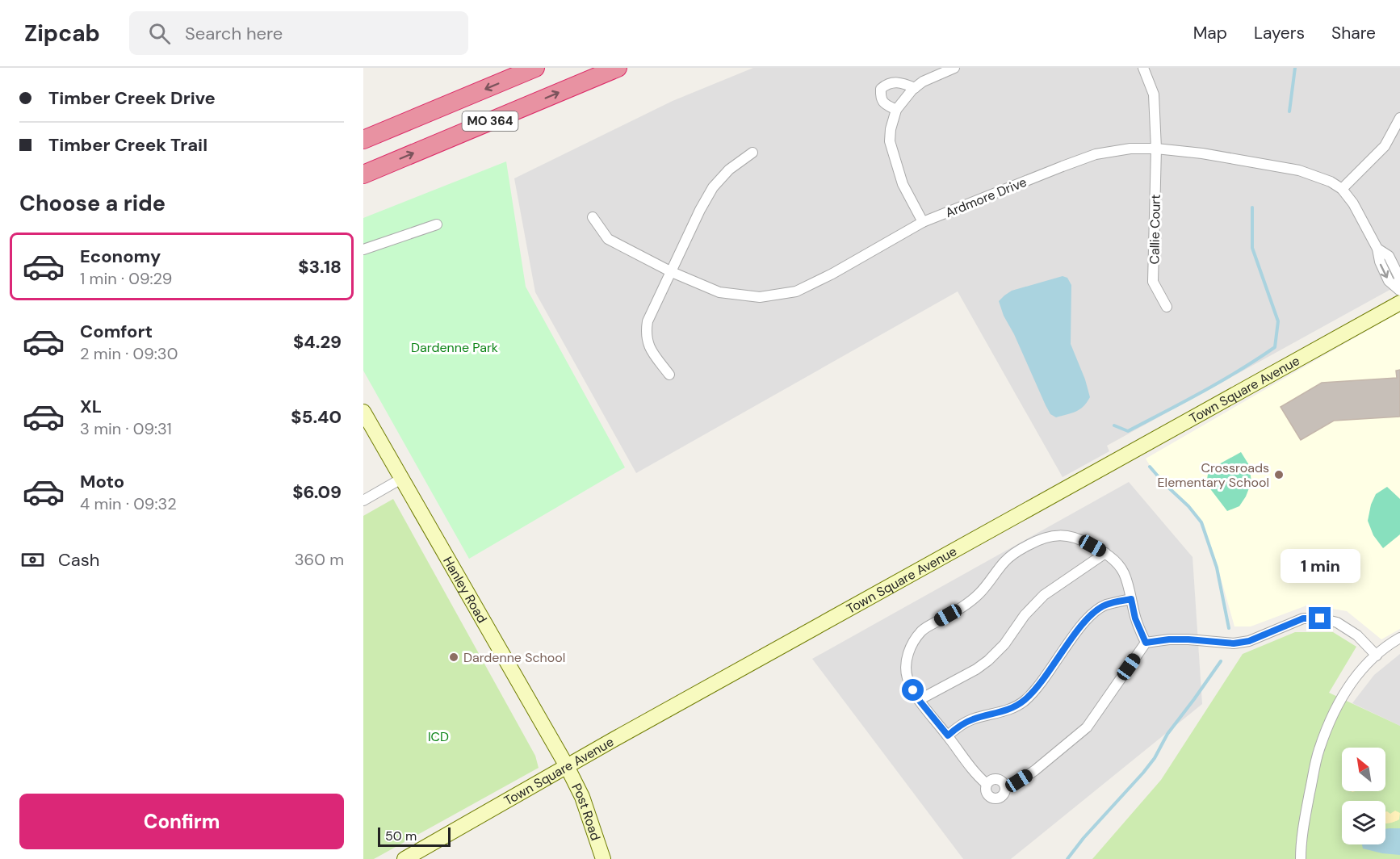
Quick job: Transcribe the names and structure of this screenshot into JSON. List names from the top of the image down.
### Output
{
  "streets": {
    "highway": ["MO 364"],
    "main road": ["Town Square Avenue", "Hanley Road", "Post Road"],
    "street": ["Ardmore Drive", "Callie Court"]
  },
  "crossings": [
    ["Ardmore Drive", "Callie Court"],
    ["Ardmore Drive", "Town Square Avenue"],
    ["Town Square Avenue", "Hanley Road"],
    ["Town Square Avenue", "Post Road"],
    ["Hanley Road", "Post Road"]
  ],
  "parks": ["Dardenne Park", "ICD"],
  "places": ["Crossroads Elementary School", "Dardenne School"],
  "scale_bar": "50 m",
  "north": "top left",
  "page": {
    "header": "Zipcab",
    "search": "Search here",
    "nav": ["Map", "Layers", "Share"],
    "banner": ["Timber Creek Drive", "Timber Creek Trail"],
    "heading": "Choose a ride",
    "list": [
      {
        "name": "Economy",
        "note": "1 min · 09:29",
        "value": "$3.18"
      },
      {
        "name": "Comfort",
        "note": "2 min · 09:30",
        "value": "$4.29"
      },
      {
        "name": "XL",
        "note": "3 min · 09:31",
        "value": "$5.40"
      },
      {
        "name": "Moto",
        "note": "4 min · 09:32",
        "value": "$6.09"
      }
    ],
    "pay": ["Cash", "360 m"],
    "bubble": "1 min",
    "buttons": "Confirm",
    "scale": "50 m"
  }
}
